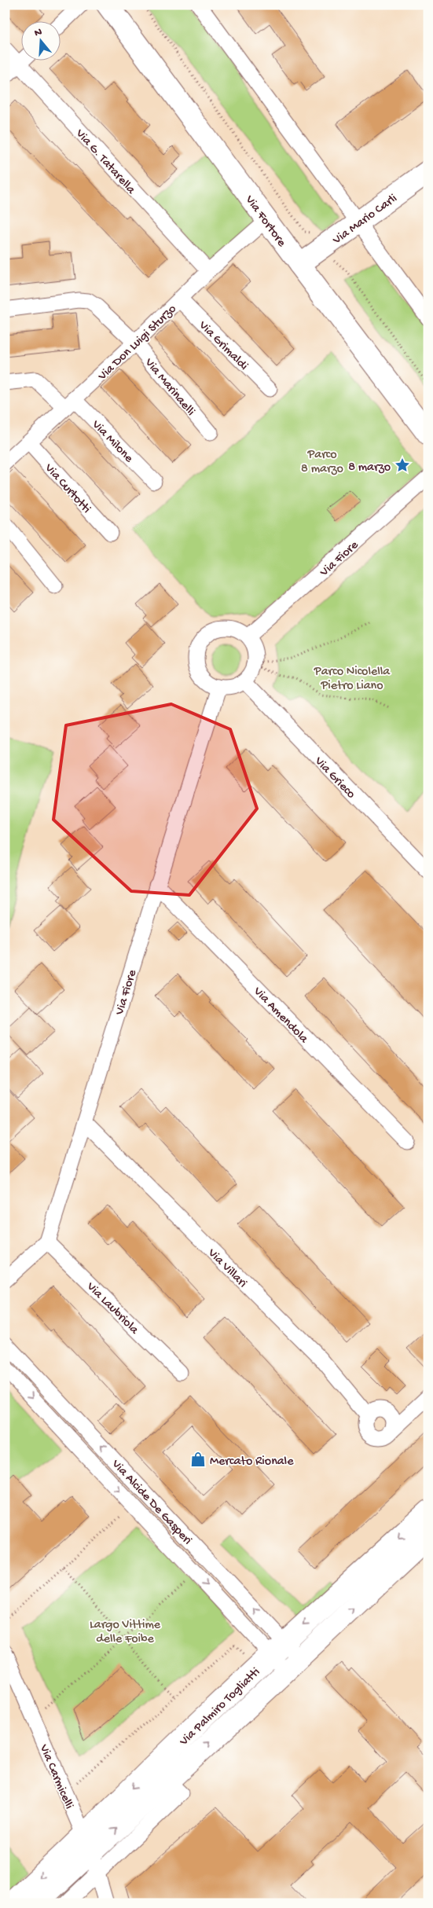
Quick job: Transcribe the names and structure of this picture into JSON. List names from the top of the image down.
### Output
{
  "streets": {
    "street": [
      "Via G. Tatarella",
      "Via Mario Carli",
      "Via Fortore",
      "Via Don Luigi Sturzo",
      "Via Grimaldi",
      "Via Marinaelli",
      "Via Milone",
      "Via Curtotti",
      "Via Fiore",
      "Via Grieco",
      "Via Amendola",
      "Via Villari",
      "Via Laubriola",
      "Via Alcide De Gasperi",
      "Via Palmiro Togliatti",
      "Via Carmicelli"
    ]
  },
  "crossings": [
    ["Via G. Tatarella", "Via Don Luigi Sturzo"],
    ["Via Mario Carli", "Via Fortore"],
    ["Via Fortore", "Via Don Luigi Sturzo"],
    ["Via Don Luigi Sturzo", "Via Grimaldi"],
    ["Via Don Luigi Sturzo", "Via Marinaelli"],
    ["Via Don Luigi Sturzo", "Via Milone"],
    ["Via Don Luigi Sturzo", "Via Curtotti"],
    ["Via Fiore", "Via Grieco"],
    ["Via Fiore", "Via Amendola"],
    ["Via Fiore", "Via Villari"],
    ["Via Fiore", "Via Laubriola"],
    ["Via Alcide De Gasperi", "Via Palmiro Togliatti"],
    ["Via Palmiro Togliatti", "Via Carmicelli"]
  ],
  "parks": ["Parco 8 marzo", "Parco Nicolella Pietro Liano", "Largo Vittime delle Foibe"],
  "places": {
    "place": ["8 marzo"],
    "shop": ["Mercato Rionale"]
  },
  "north": "top"
}
